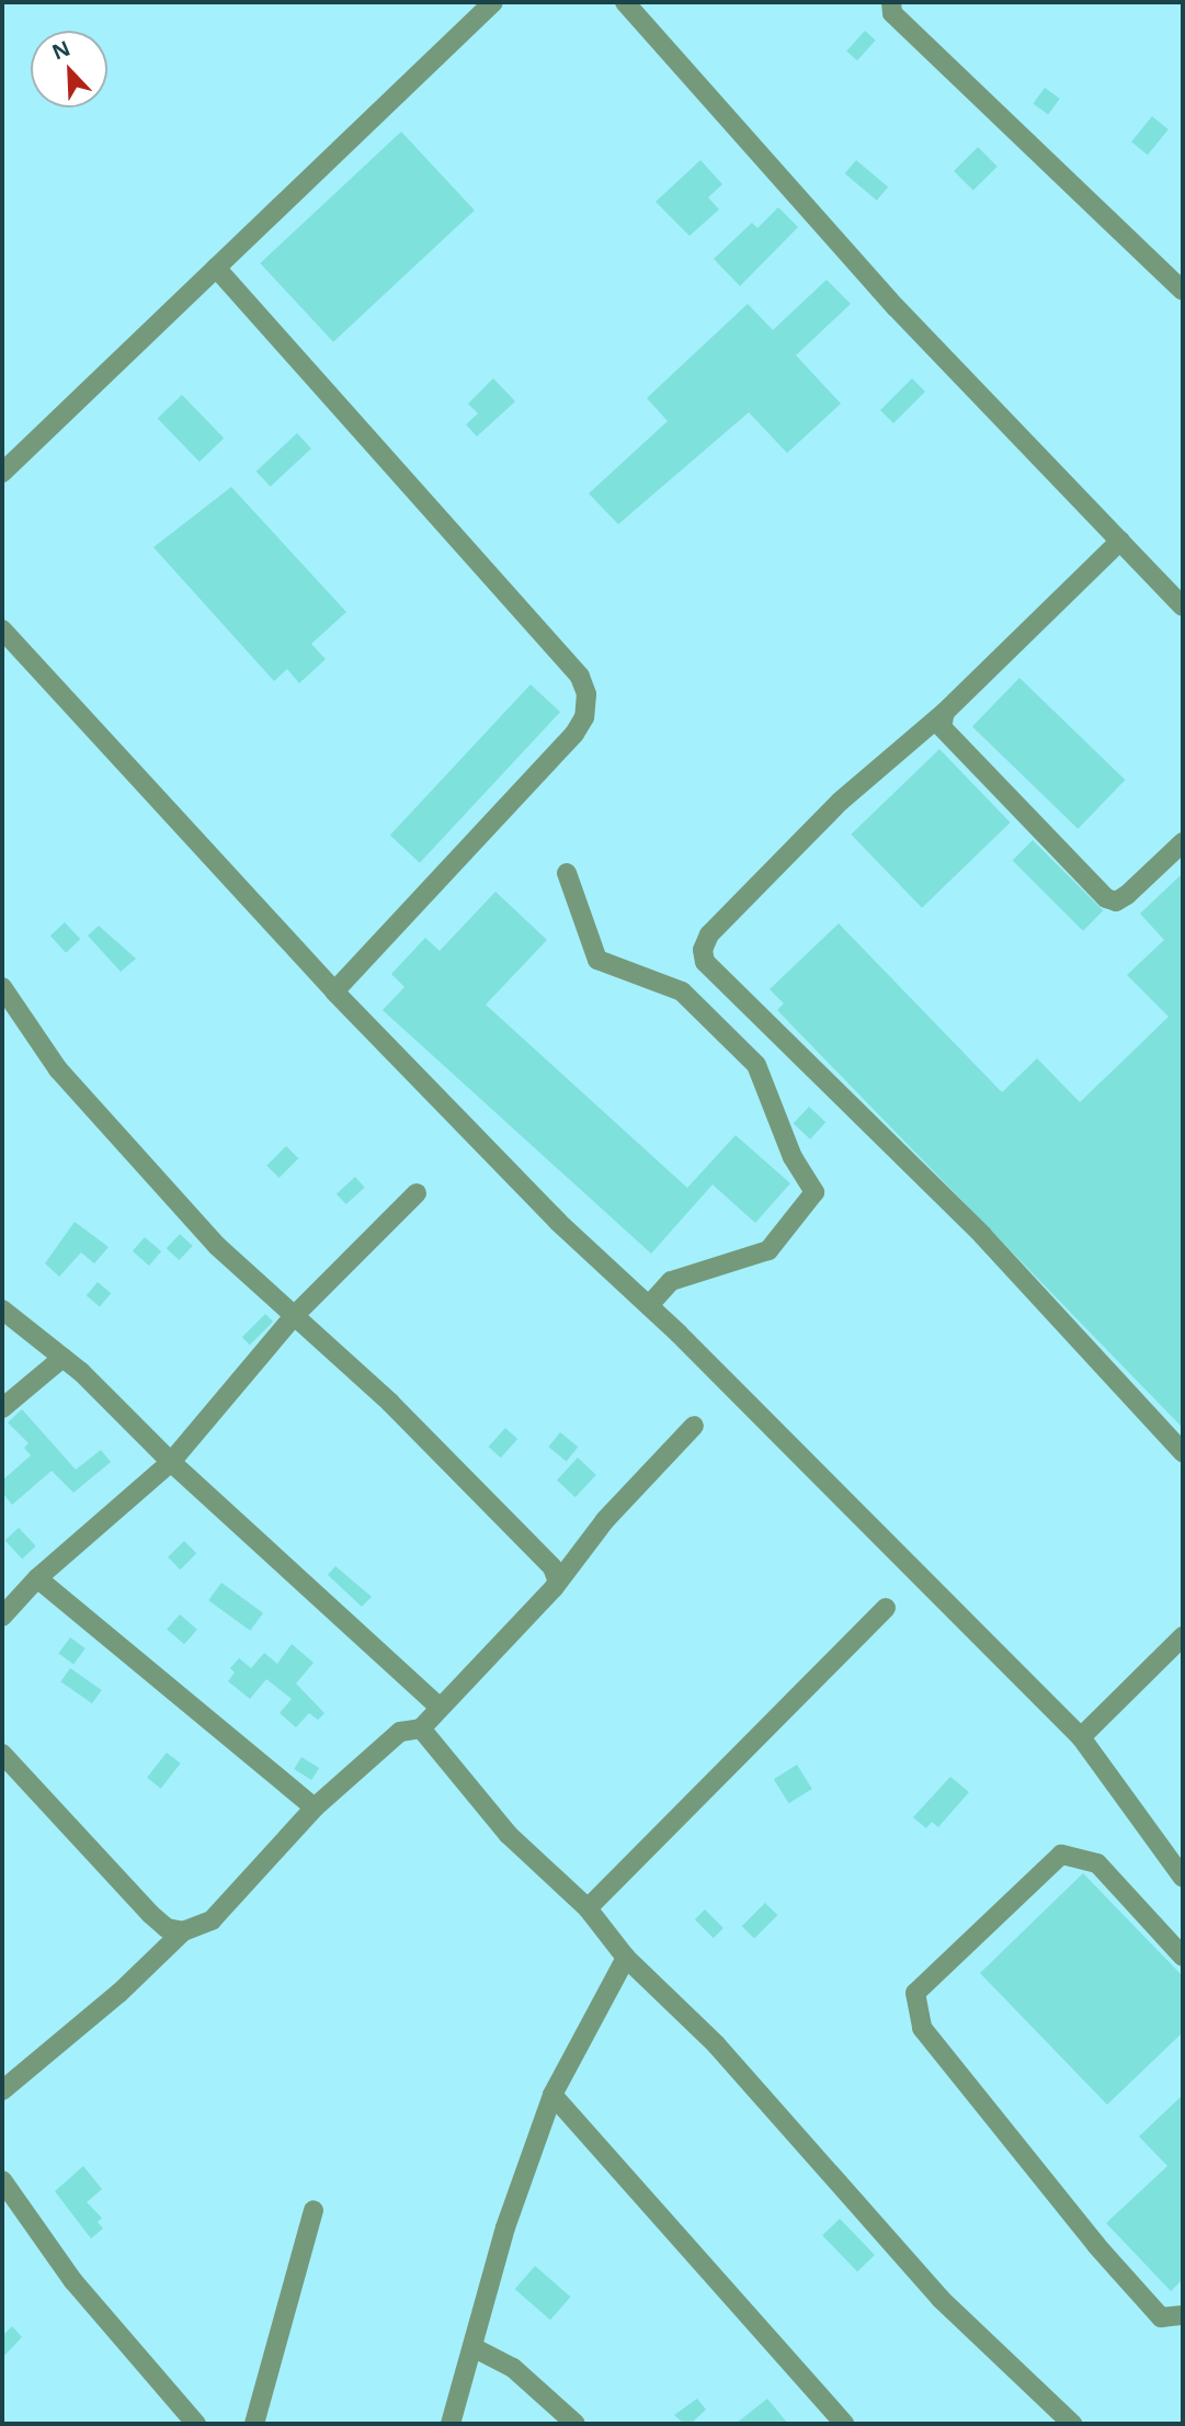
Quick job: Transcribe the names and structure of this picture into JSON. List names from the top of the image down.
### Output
{
  "north": "top left"
}
